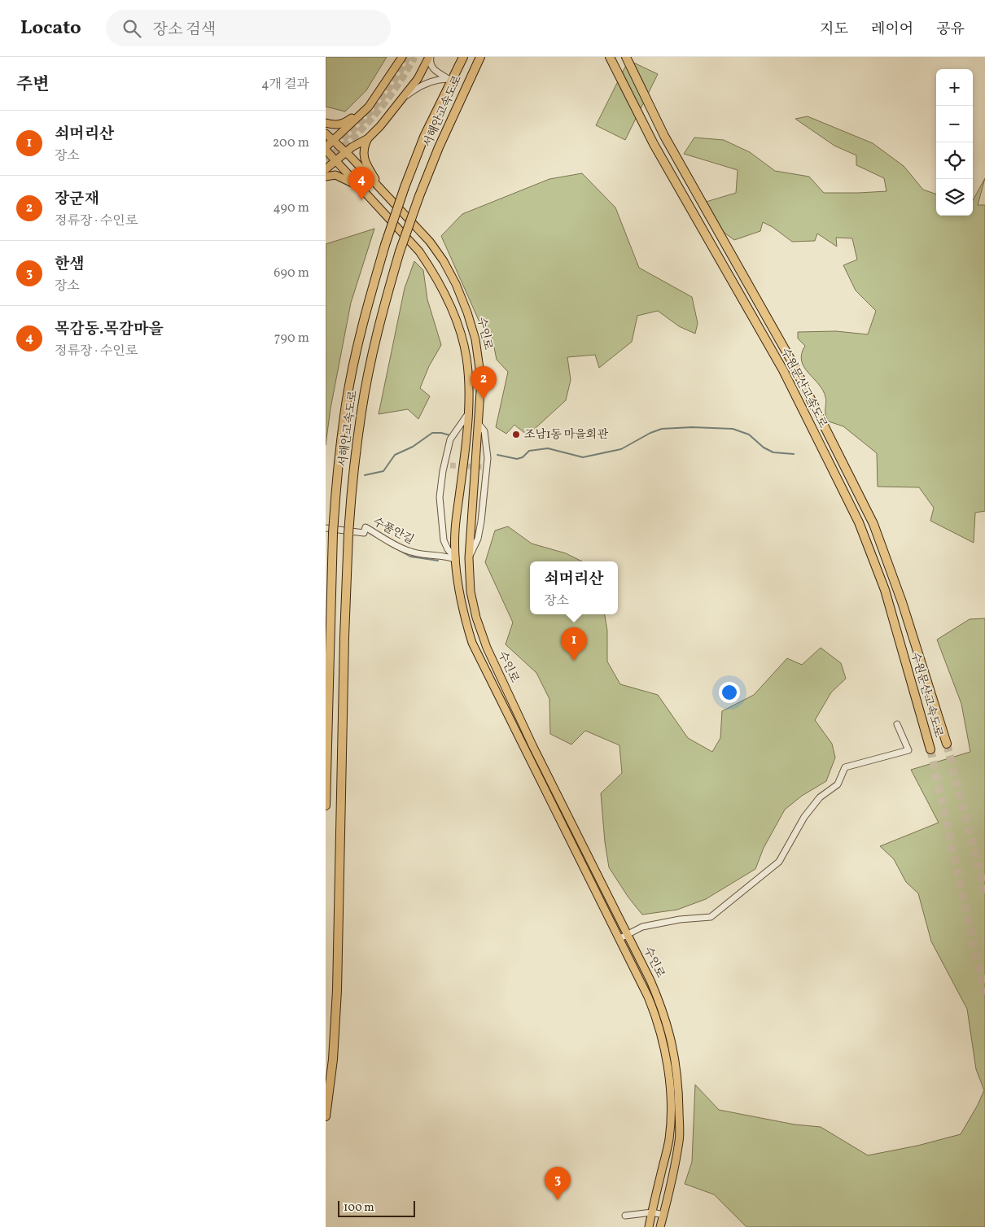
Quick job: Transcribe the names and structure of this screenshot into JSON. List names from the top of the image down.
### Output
{
  "streets": {
    "highway": ["서해안고속도로", "수원문산고속도로"],
    "main road": ["수인로"],
    "street": ["수풀안길"]
  },
  "crossings": [
    ["서해안고속도로", "수풀안길"],
    ["수인로", "수풀안길"]
  ],
  "places": ["조남1동 마을회관"],
  "scale_bar": "100 m",
  "page": {
    "header": "Locato",
    "search": "장소 검색",
    "nav": ["지도", "레이어", "공유"],
    "heading": ["주변", "4개 결과"],
    "map_buttons": ["+", "−"],
    "list": [
      {
        "mark": "1",
        "name": "쇠머리산",
        "note": "장소",
        "value": "200 m"
      },
      {
        "mark": "2",
        "name": "장군재",
        "note": "정류장 · 수인로",
        "value": "490 m"
      },
      {
        "mark": "3",
        "name": "한샘",
        "note": "장소",
        "value": "690 m"
      },
      {
        "mark": "4",
        "name": "목감동.목감마을",
        "note": "정류장 · 수인로",
        "value": "790 m"
      }
    ],
    "pins": [
      "4",
      "2",
      "1",
      "3"
    ],
    "popup": ["쇠머리산", "장소"],
    "scale": "100 m"
  }
}
